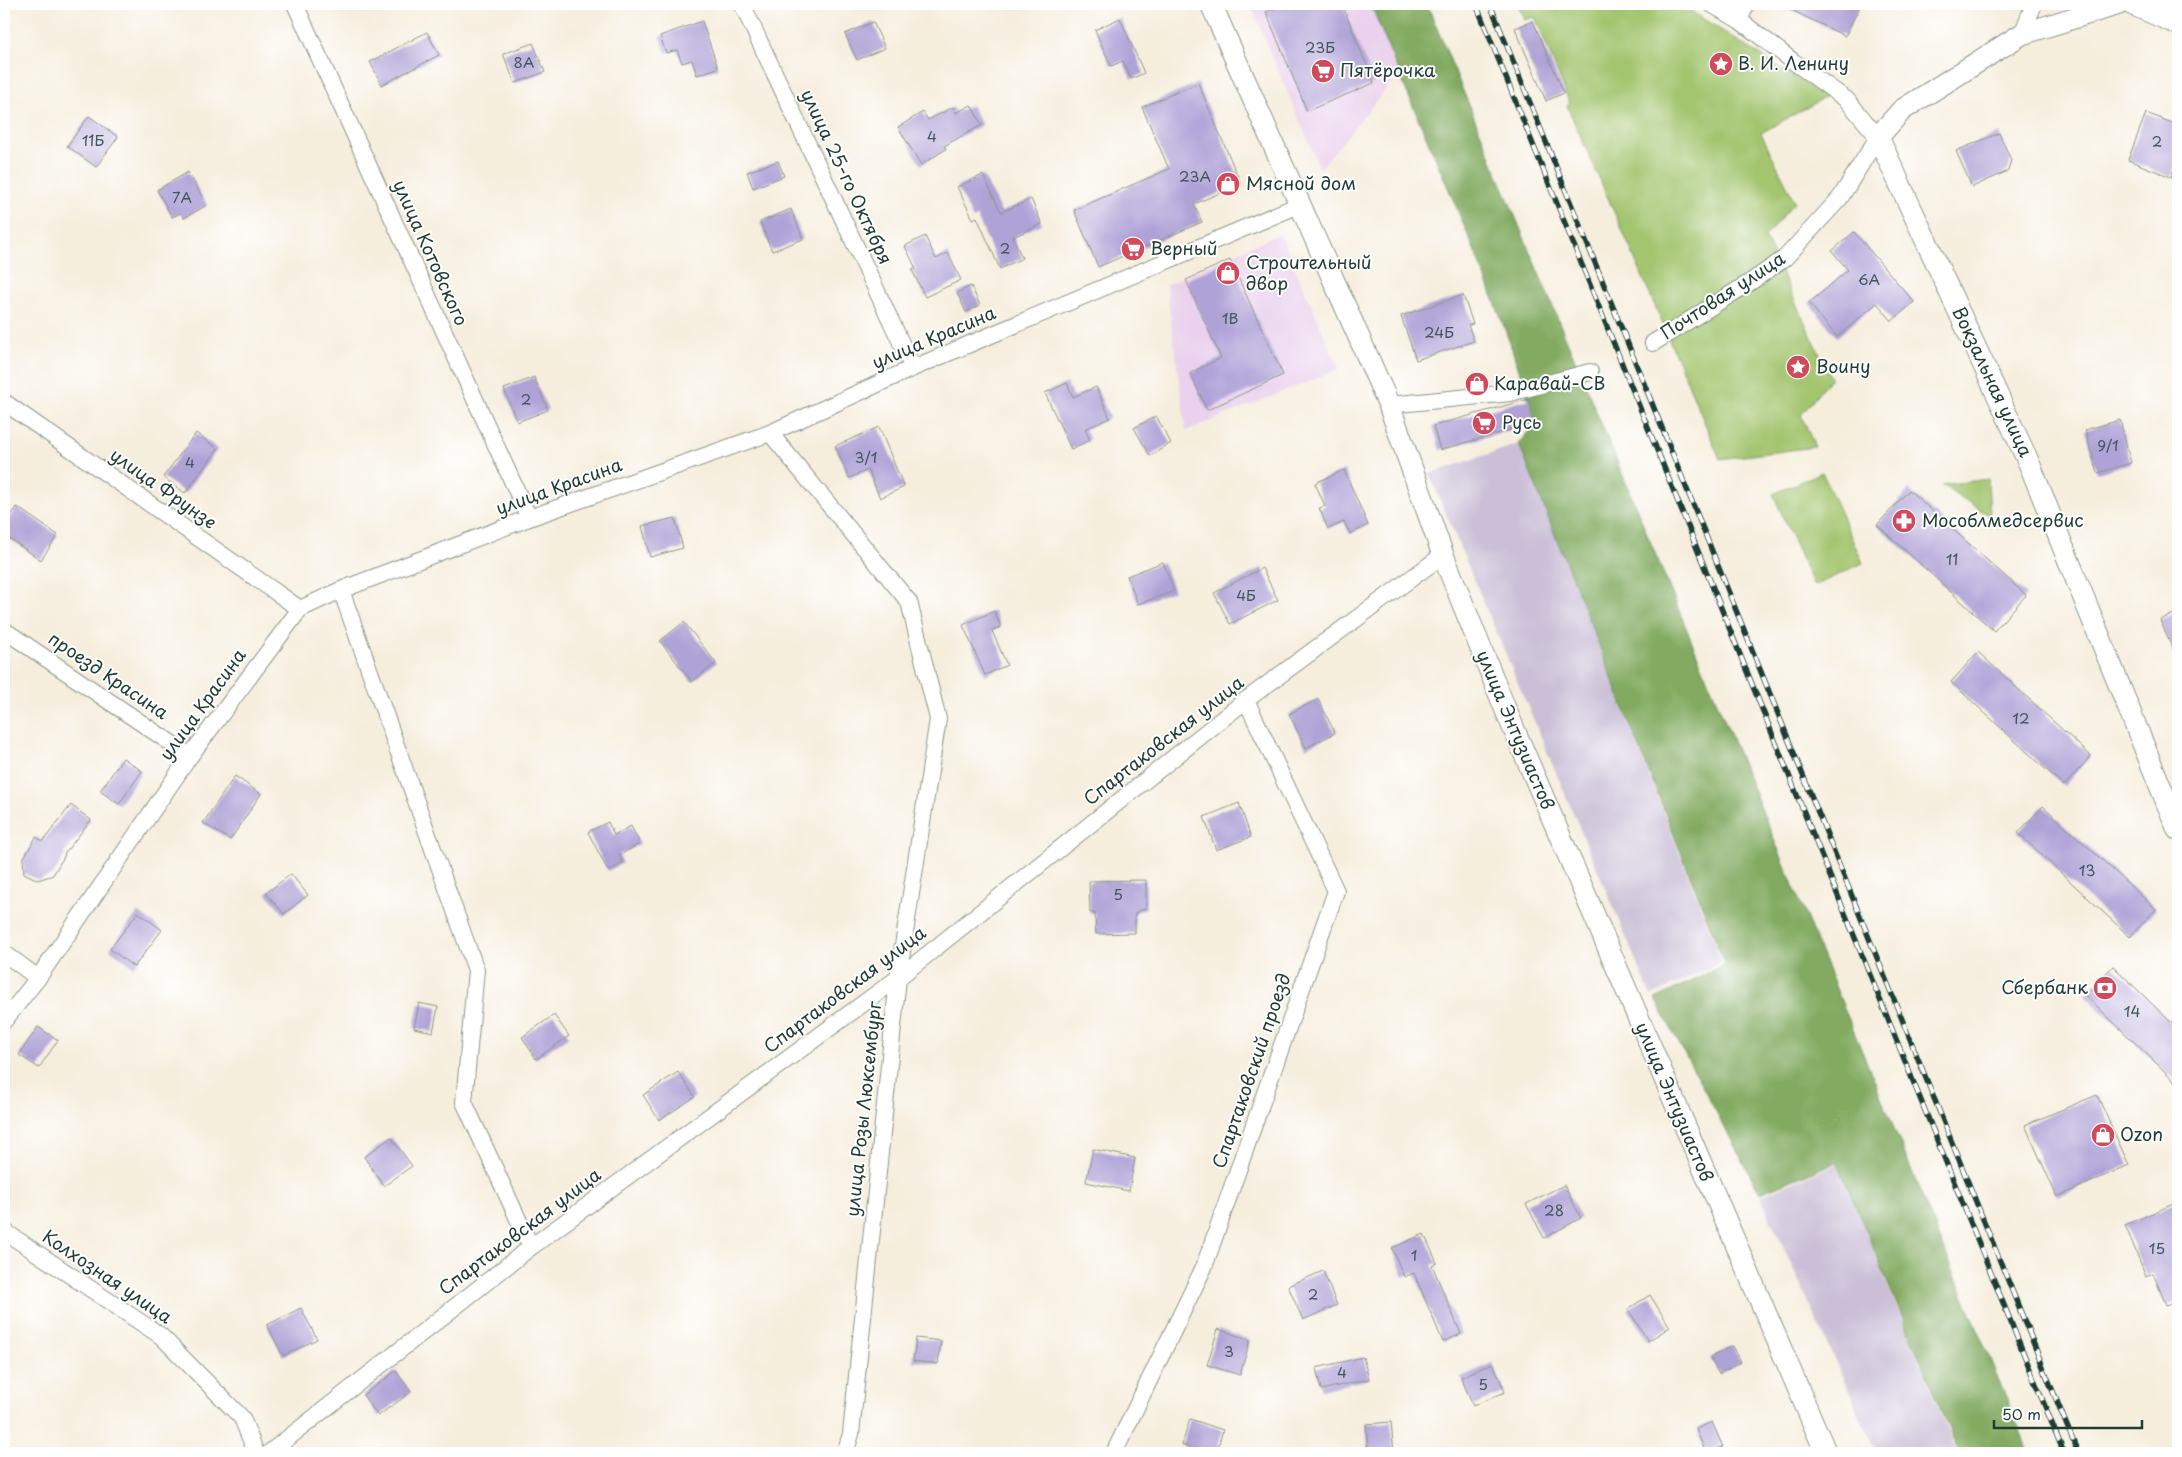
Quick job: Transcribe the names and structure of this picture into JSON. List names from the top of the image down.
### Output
{
  "streets": {
    "street": [
      "улица 25-го Октября",
      "улица Котовского",
      "Почтовая улица",
      "улица Красина",
      "Вокзальная улица",
      "улица Фрунзе",
      "проезд Красина",
      "улица Энтузиастов",
      "Спартаковская улица",
      "Спартаковский проезд",
      "улица Розы Люксембург",
      "Колхозная улица"
    ]
  },
  "crossings": [
    ["улица 25-го Октября", "улица Красина"],
    ["улица Котовского", "улица Красина"],
    ["Почтовая улица", "Вокзальная улица"],
    ["улица Красина", "улица Фрунзе"],
    ["улица Красина", "проезд Красина"],
    ["улица Красина", "улица Энтузиастов"],
    ["улица Красина", "улица Розы Люксембург"],
    ["улица Энтузиастов", "Спартаковская улица"],
    ["Спартаковская улица", "Спартаковский проезд"],
    ["Спартаковская улица", "улица Розы Люксембург"]
  ],
  "places": {
    "place": ["В. И. Ленину", "Воину"],
    "supermarket": ["Пятёрочка", "Верный", "Русь"],
    "shop": [
      "Мясной дом",
      "Строительный двор",
      "Каравай-СВ",
      "Ozon"
    ],
    "pharmacy": ["Мособлмедсервис"],
    "bank": ["Сбербанк"]
  },
  "house_numbers": [
    "23Б",
    "8А",
    "4",
    "11Б",
    "2",
    "23А",
    "7А",
    "2",
    "6А",
    "1В",
    "24Б",
    "2",
    "9/1",
    "3/1",
    "4",
    "11",
    "4Б",
    "12",
    "13",
    "5",
    "14",
    "28",
    "15",
    "1",
    "2",
    "3",
    "4",
    "5"
  ],
  "scale_bar": "50 m"
}
